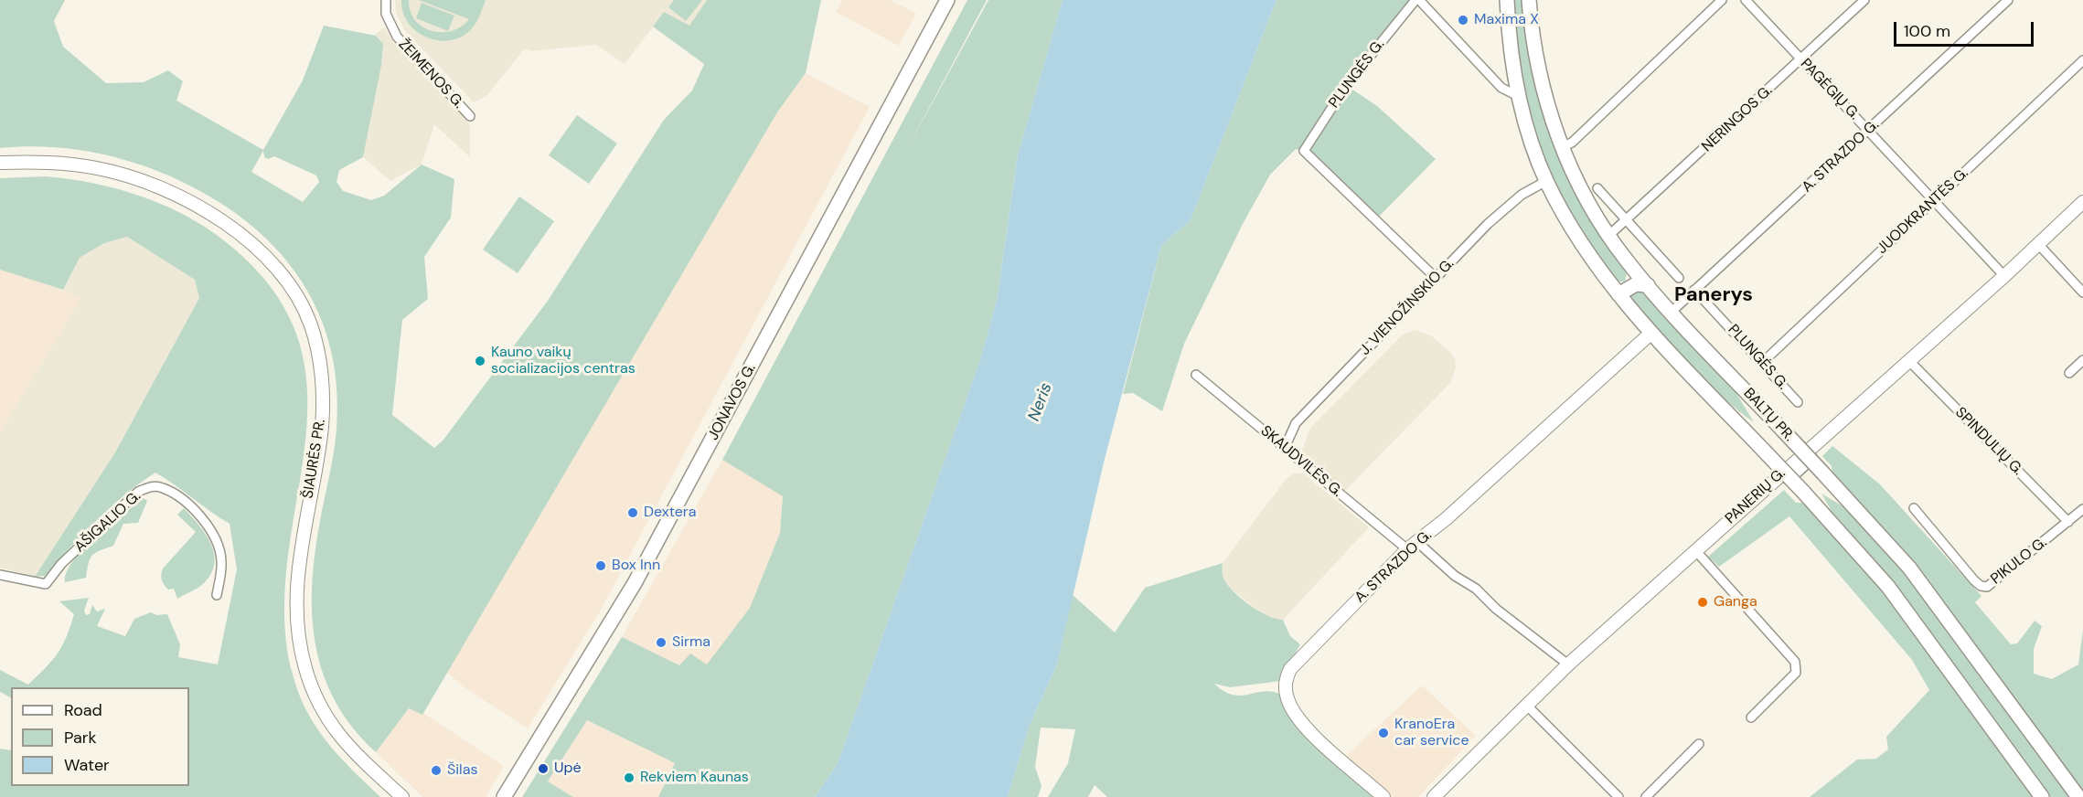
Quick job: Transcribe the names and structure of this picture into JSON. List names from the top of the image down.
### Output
{
  "streets": {
    "main road": [
      "A. STRAZDO G.",
      "JONAVOS G.",
      "BALTŲ PR.",
      "ŠIAURĖS PR.",
      "PANERIŲ G."
    ],
    "street": [
      "ŽEIMENOS G.",
      "PLUNGĖS G.",
      "PAGĖGIŲ G.",
      "NERINGOS G.",
      "JUODKRANTĖS G.",
      "J. VIENOŽINSKIO G.",
      "SPINDULIŲ G.",
      "SKAUDVILĖS G.",
      "AŠIGALIO G.",
      "PIKULO G."
    ]
  },
  "crossings": [
    ["PLUNGĖS G.", "A. STRAZDO G."],
    ["PLUNGĖS G.", "JUODKRANTĖS G."],
    ["PLUNGĖS G.", "J. VIENOŽINSKIO G."],
    ["PLUNGĖS G.", "BALTŲ PR."],
    ["PAGĖGIŲ G.", "NERINGOS G."],
    ["PAGĖGIŲ G.", "A. STRAZDO G."],
    ["PAGĖGIŲ G.", "JUODKRANTĖS G."],
    ["PAGĖGIŲ G.", "PANERIŲ G."],
    ["NERINGOS G.", "BALTŲ PR."],
    ["A. STRAZDO G.", "BALTŲ PR."],
    ["A. STRAZDO G.", "SKAUDVILĖS G."],
    ["J. VIENOŽINSKIO G.", "BALTŲ PR."],
    ["J. VIENOŽINSKIO G.", "SKAUDVILĖS G."],
    ["SPINDULIŲ G.", "PANERIŲ G."],
    ["SPINDULIŲ G.", "PIKULO G."]
  ],
  "districts": ["Panerys"],
  "water": ["Neris"],
  "places": [
    "Maxima X",
    "Kauno vaikų socializacijos centras",
    "Dextera",
    "Box Inn",
    "Ganga",
    "Sirma",
    "KranoEra car service",
    "Upė",
    "Šilas",
    "Rekviem Kaunas"
  ],
  "legend": ["Road", "Park", "Water"],
  "scale_bar": "100 m"
}
